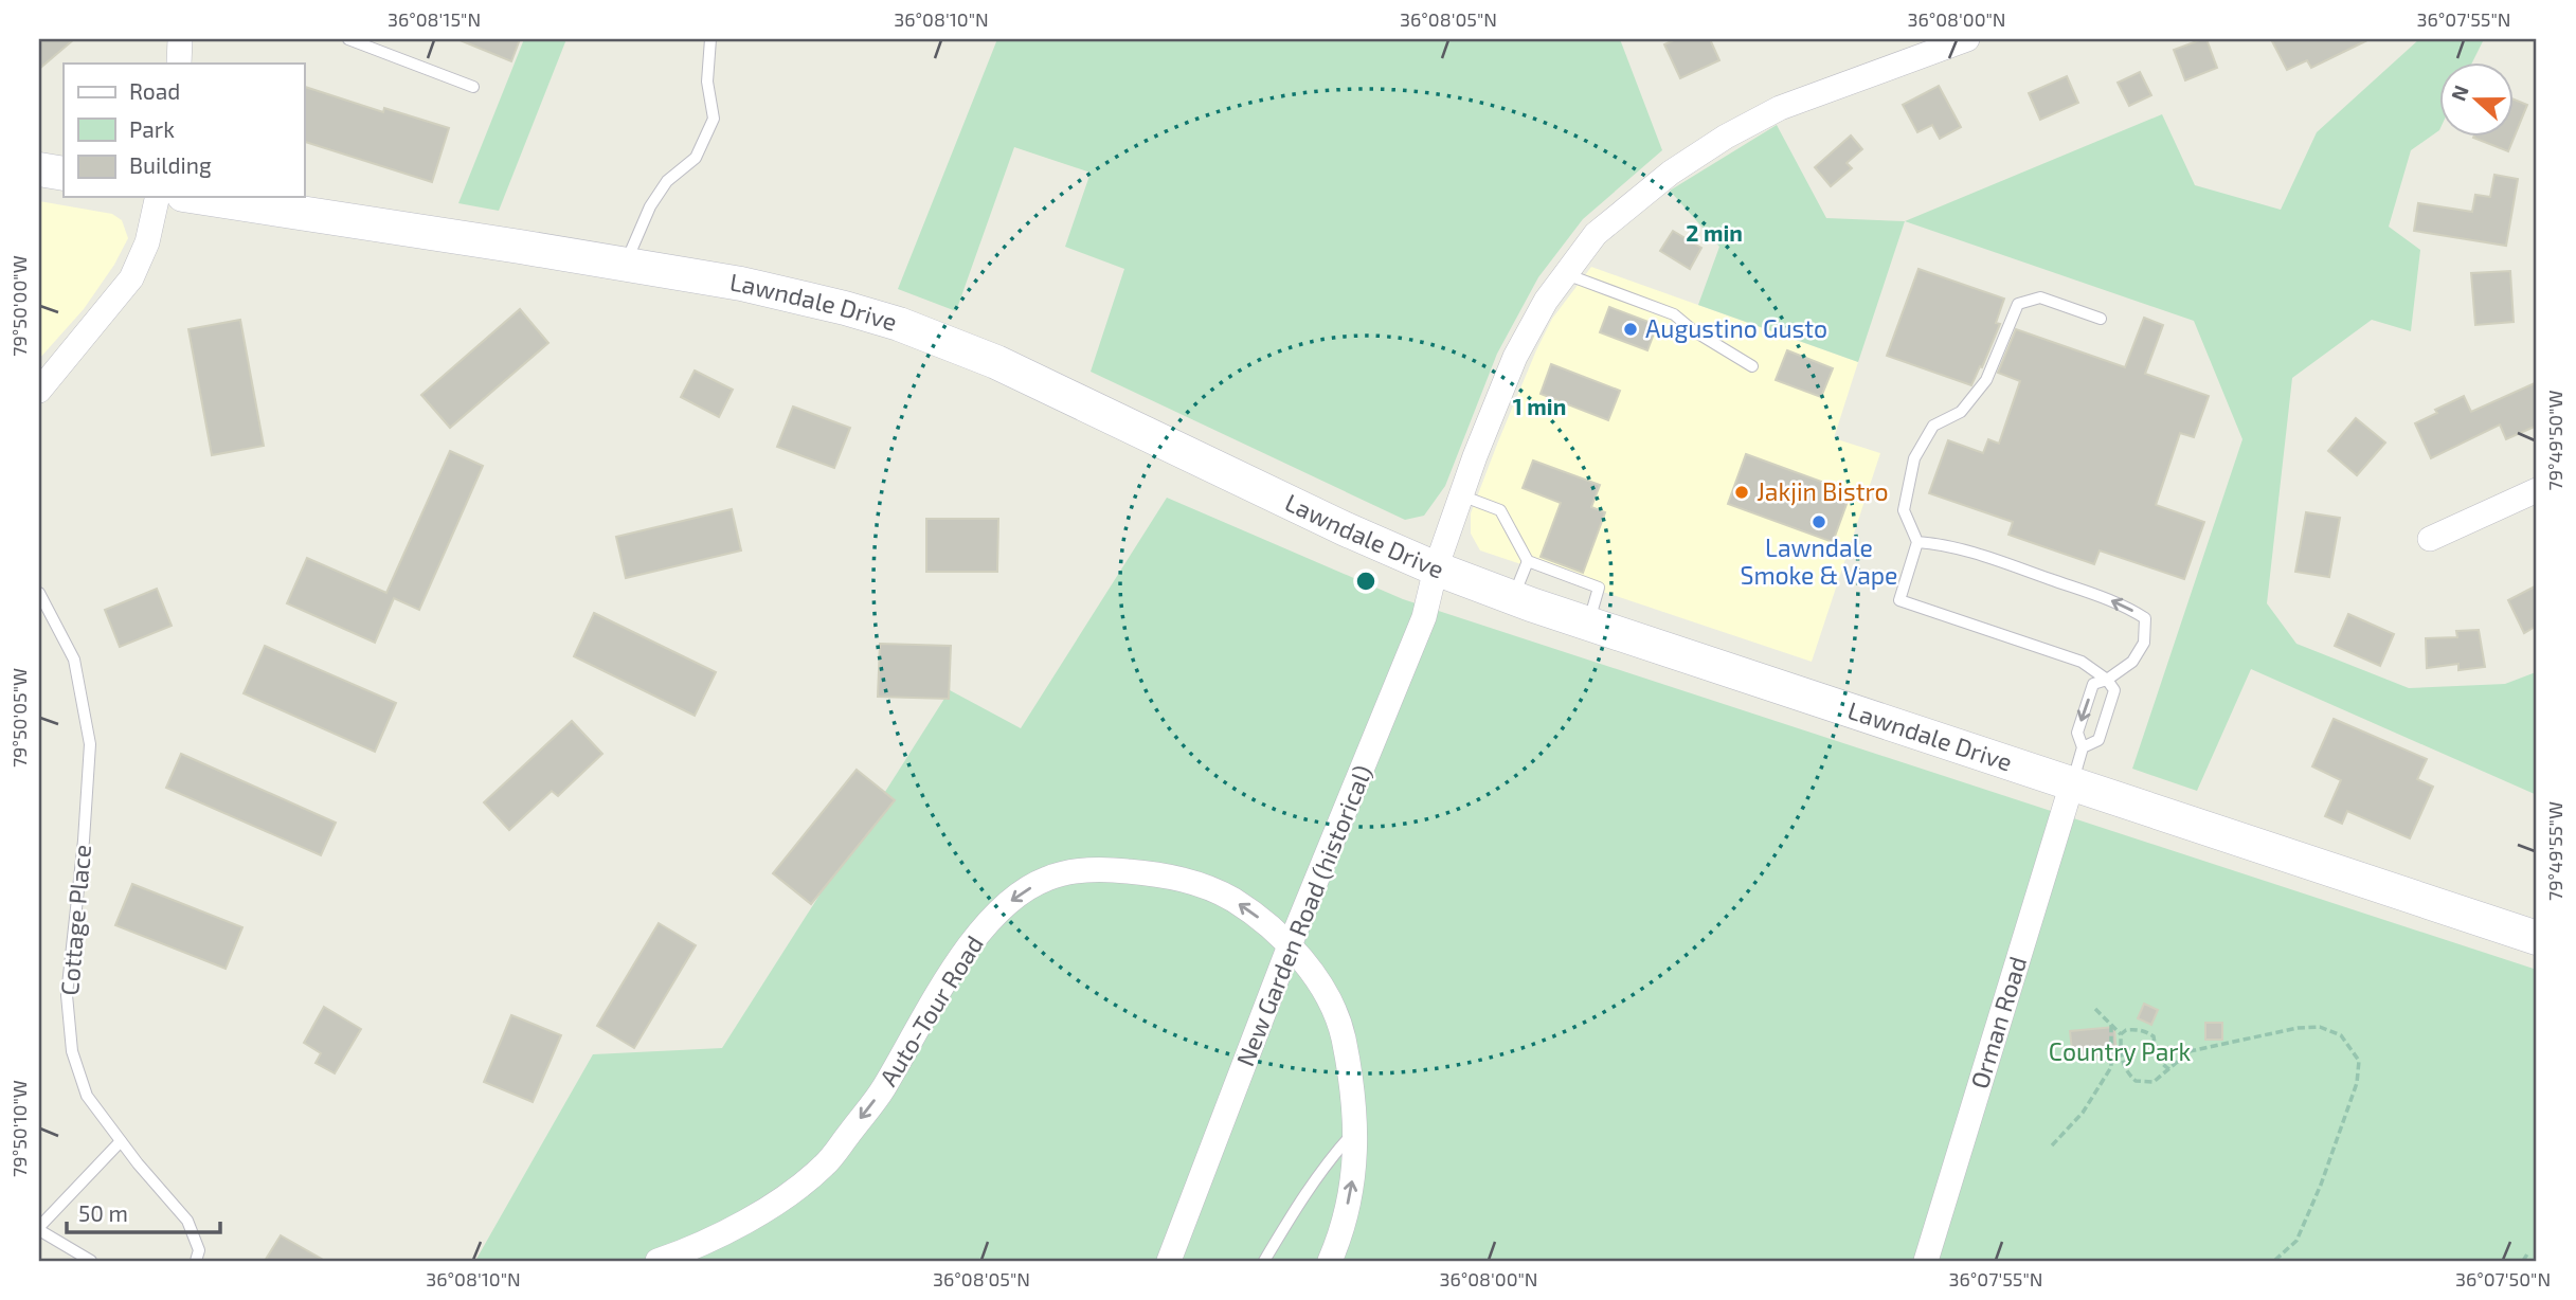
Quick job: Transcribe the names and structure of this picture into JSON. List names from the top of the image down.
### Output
{
  "streets": {
    "main road": ["Lawndale Drive"],
    "street": ["New Garden Road (historical)", "Auto-Tour Road", "Orman Road"],
    "lane": ["Cottage Place"]
  },
  "crossings": [
    ["Lawndale Drive", "New Garden Road (historical)"],
    ["Lawndale Drive", "Orman Road"],
    ["New Garden Road (historical)", "Auto-Tour Road"]
  ],
  "parks": ["Country Park"],
  "places": ["Augustino Gusto", "Jakjin Bistro", "Lawndale Smoke & Vape"],
  "legend": ["Road", "Park", "Building"],
  "scale_bar": "50 m",
  "north": "left",
  "coordinates": [
    "36°08'15\"N",
    "36°08'10\"N",
    "36°08'05\"N",
    "36°08'00\"N",
    "36°07'55\"N",
    "79°50'00\"W",
    "79°49'50\"W",
    "79°50'05\"W",
    "79°49'55\"W",
    "79°50'10\"W",
    "36°07'50\"N"
  ],
  "rings": ["2 min", "1 min"]
}
